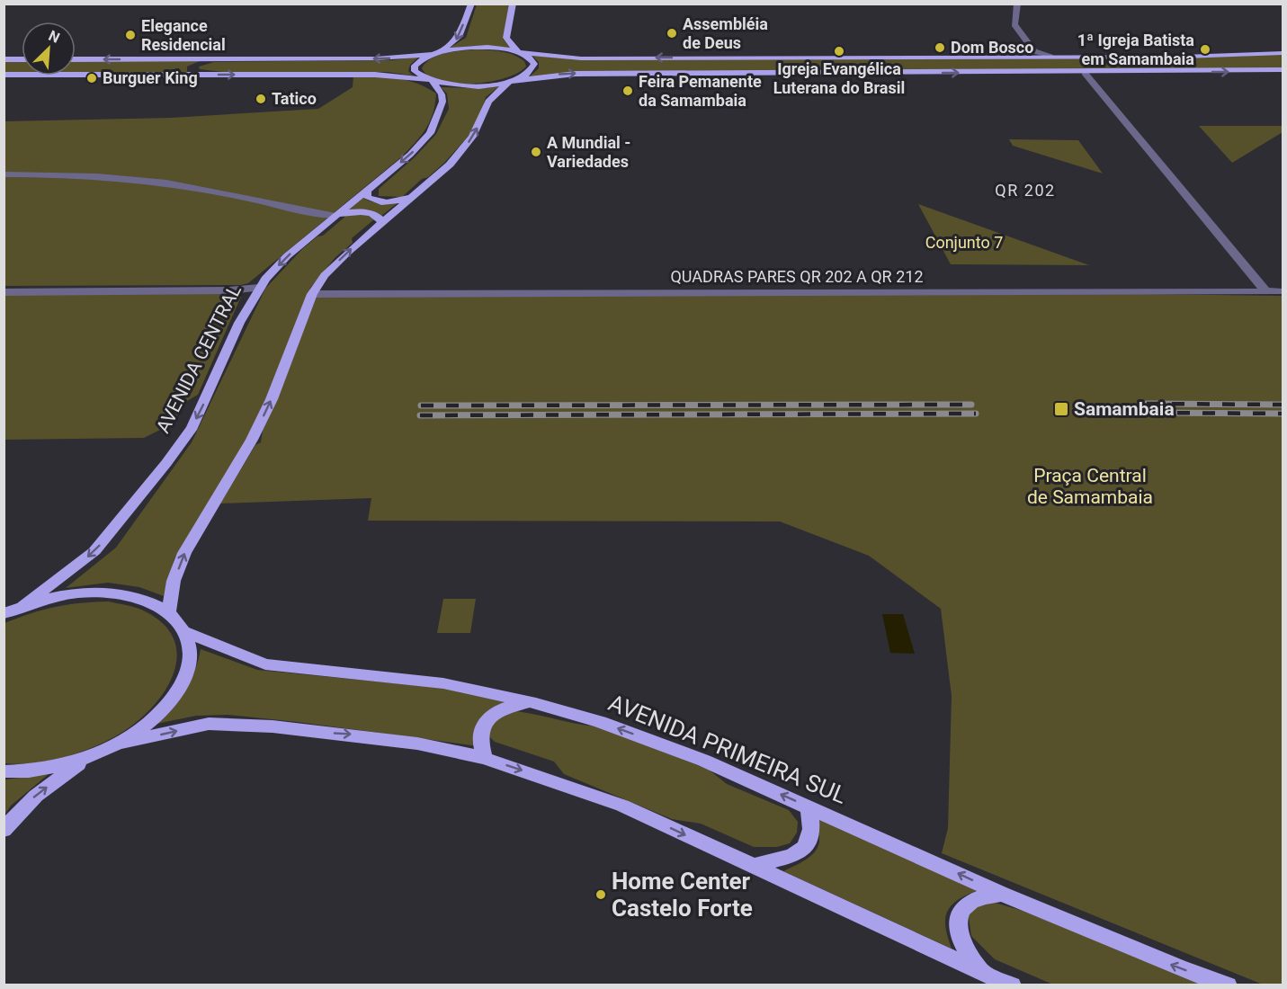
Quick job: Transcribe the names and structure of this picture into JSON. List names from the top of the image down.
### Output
{
  "streets": {
    "main road": ["AVENIDA CENTRAL", "AVENIDA PRIMEIRA SUL"],
    "street": ["QUADRAS PARES QR 202 A QR 212"]
  },
  "districts": ["QR 202"],
  "parks": ["Conjunto 7", "Praça Central de Samambaia"],
  "places": {
    "other": [
      "Assembléia de Deus",
      "Elegance Residencial",
      "Dom Bosco",
      "1ª Igreja Batista em Samambaia",
      "Igreja Evangélica Luterana do Brasil",
      "Burguer King",
      "Feira Pemanente da Samambaia",
      "Tatico",
      "A Mundial - Variedades",
      "Home Center Castelo Forte"
    ],
    "transit": ["Samambaia"]
  },
  "north": "top right"
}
